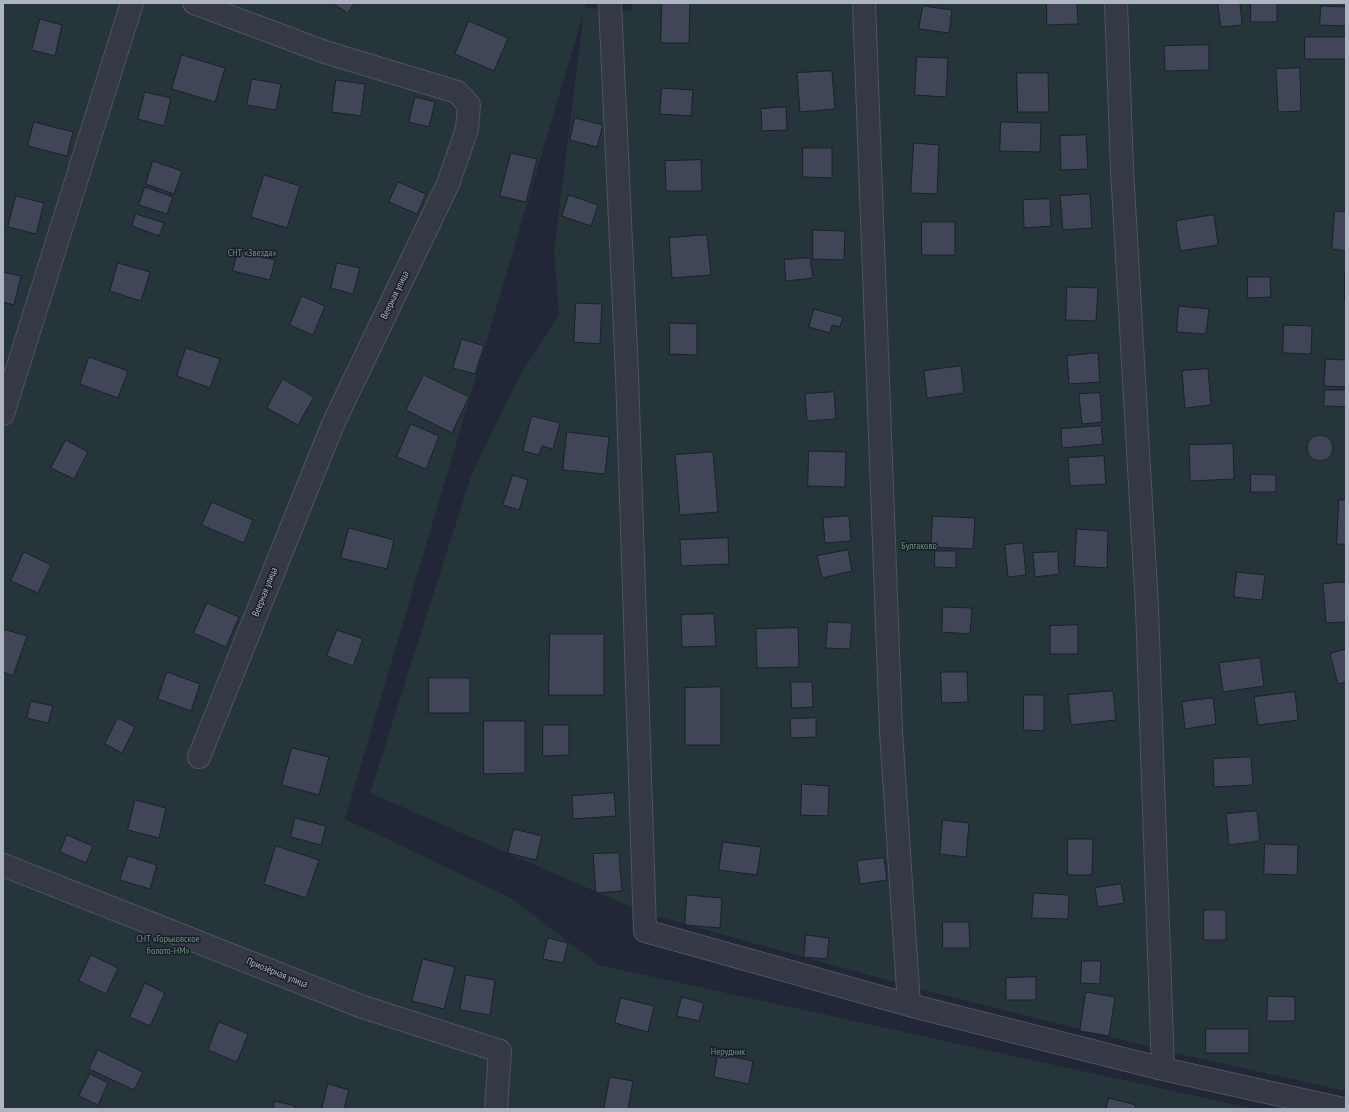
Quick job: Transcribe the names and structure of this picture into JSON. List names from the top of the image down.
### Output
{
  "streets": {
    "street": ["Веерная улица", "Приозёрная улица"]
  },
  "parks": [
    "СНТ «Звезда»",
    "Булгаково",
    "СНТ «Горьковское болото-НМ»",
    "Нерудник"
  ]
}
